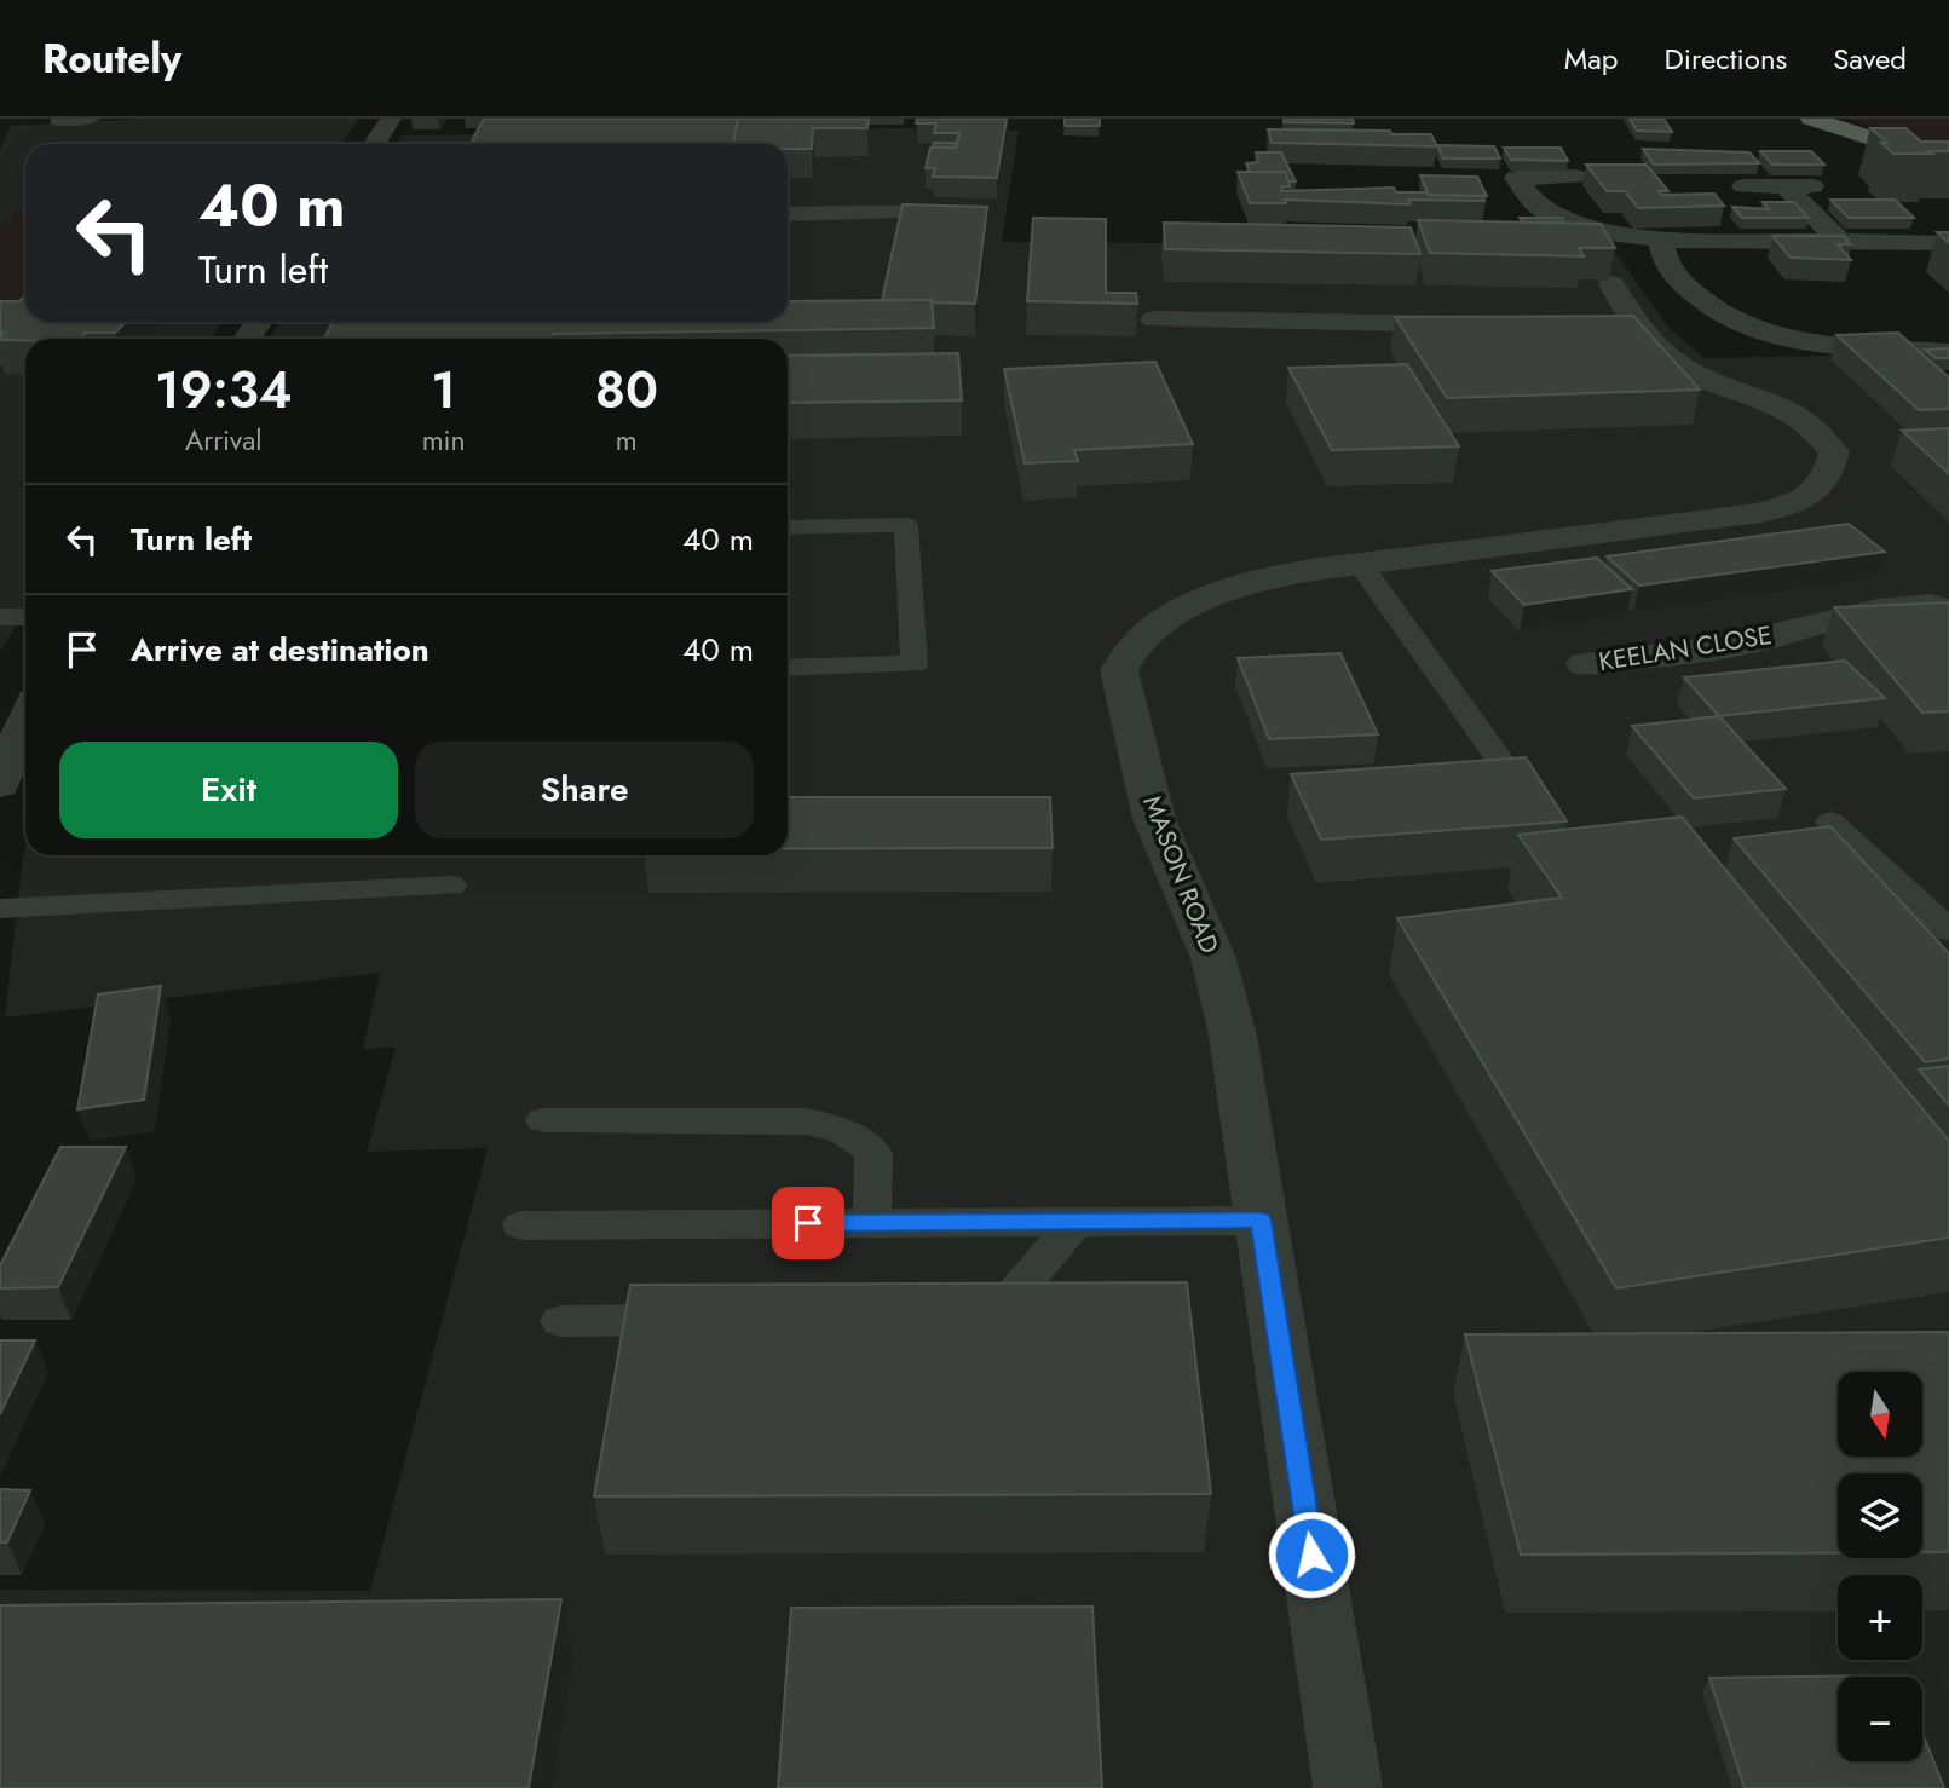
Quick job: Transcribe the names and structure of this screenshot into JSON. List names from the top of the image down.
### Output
{
  "streets": {
    "street": ["KEELAN CLOSE", "MASON ROAD"]
  },
  "north": "bottom",
  "page": {
    "header": "Routely",
    "nav": ["Map", "Directions", "Saved"],
    "turn": ["40 m", "Turn left"],
    "eta": [
      "19:34",
      "Arrival",
      "1",
      "min",
      "80",
      "m"
    ],
    "list": [
      {
        "name": "Turn left",
        "value": "40 m"
      },
      {
        "name": "Arrive at destination",
        "value": "40 m"
      }
    ],
    "buttons": ["Exit", "Share"],
    "map_buttons": ["+", "−"]
  }
}
